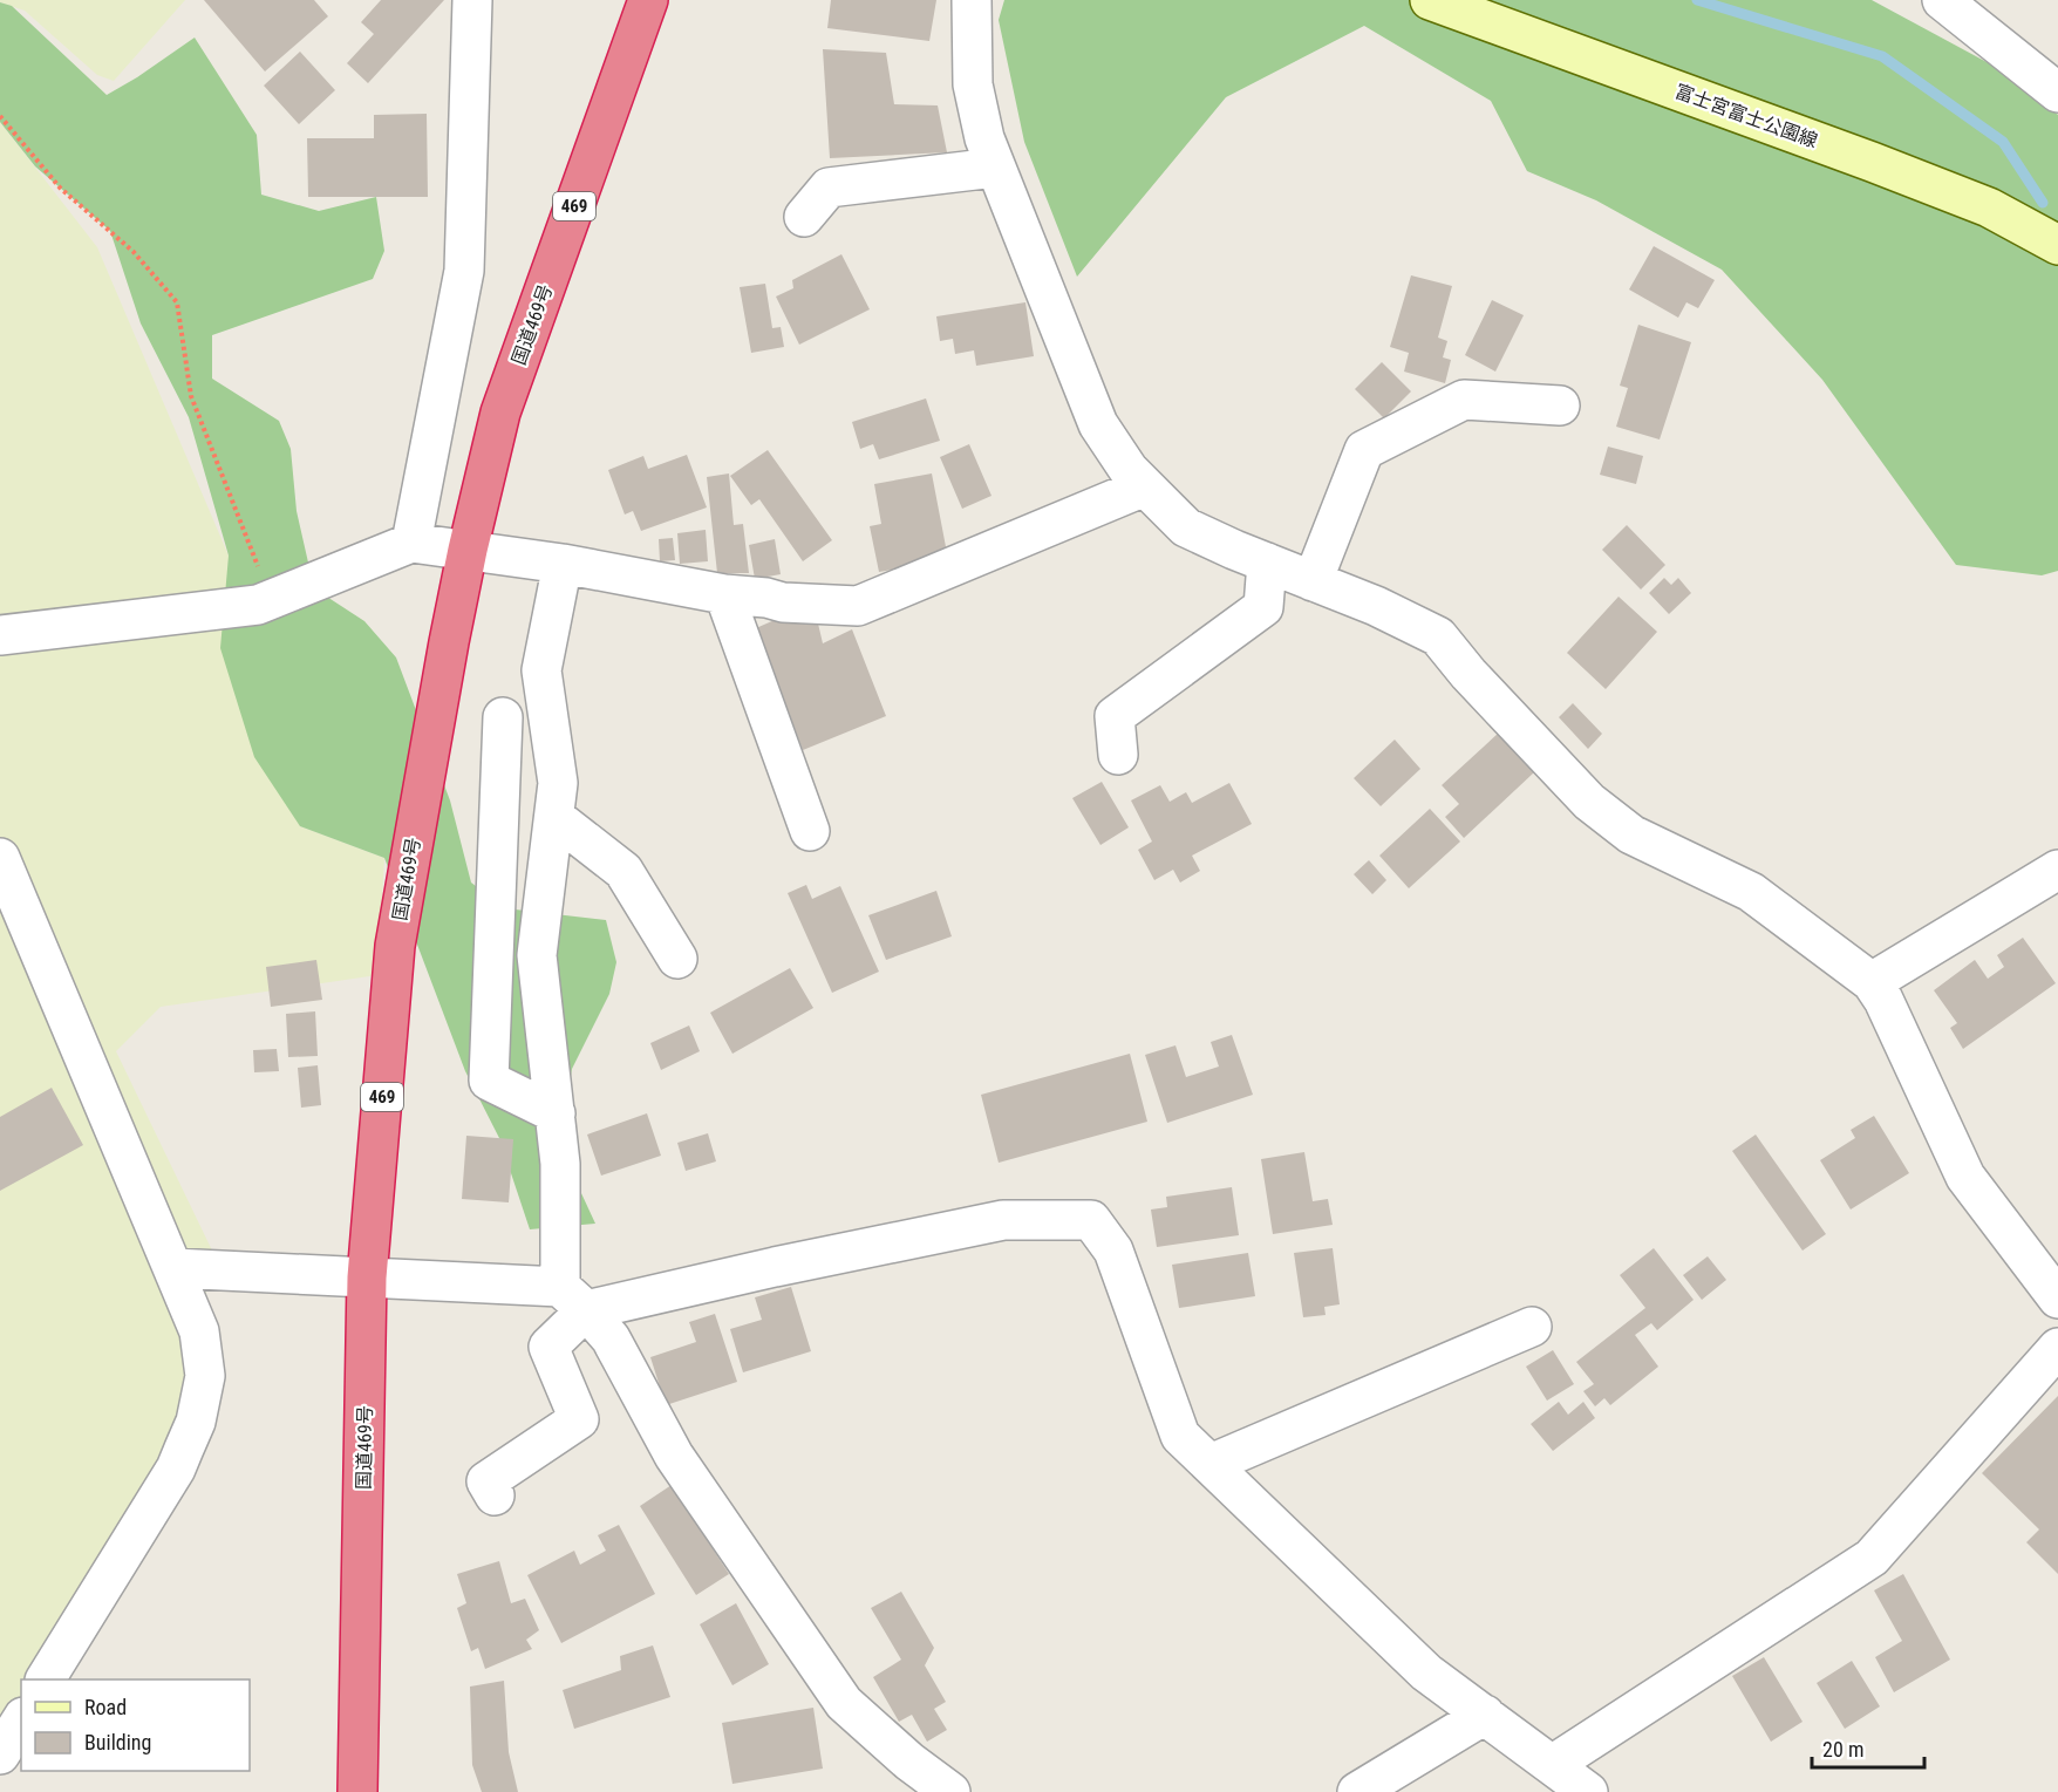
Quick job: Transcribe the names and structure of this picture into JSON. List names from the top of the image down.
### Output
{
  "streets": {
    "highway": ["469", "国道469号"],
    "main road": ["富士宮富士公園線"]
  },
  "legend": ["Road", "Building"],
  "scale_bar": "20 m"
}
